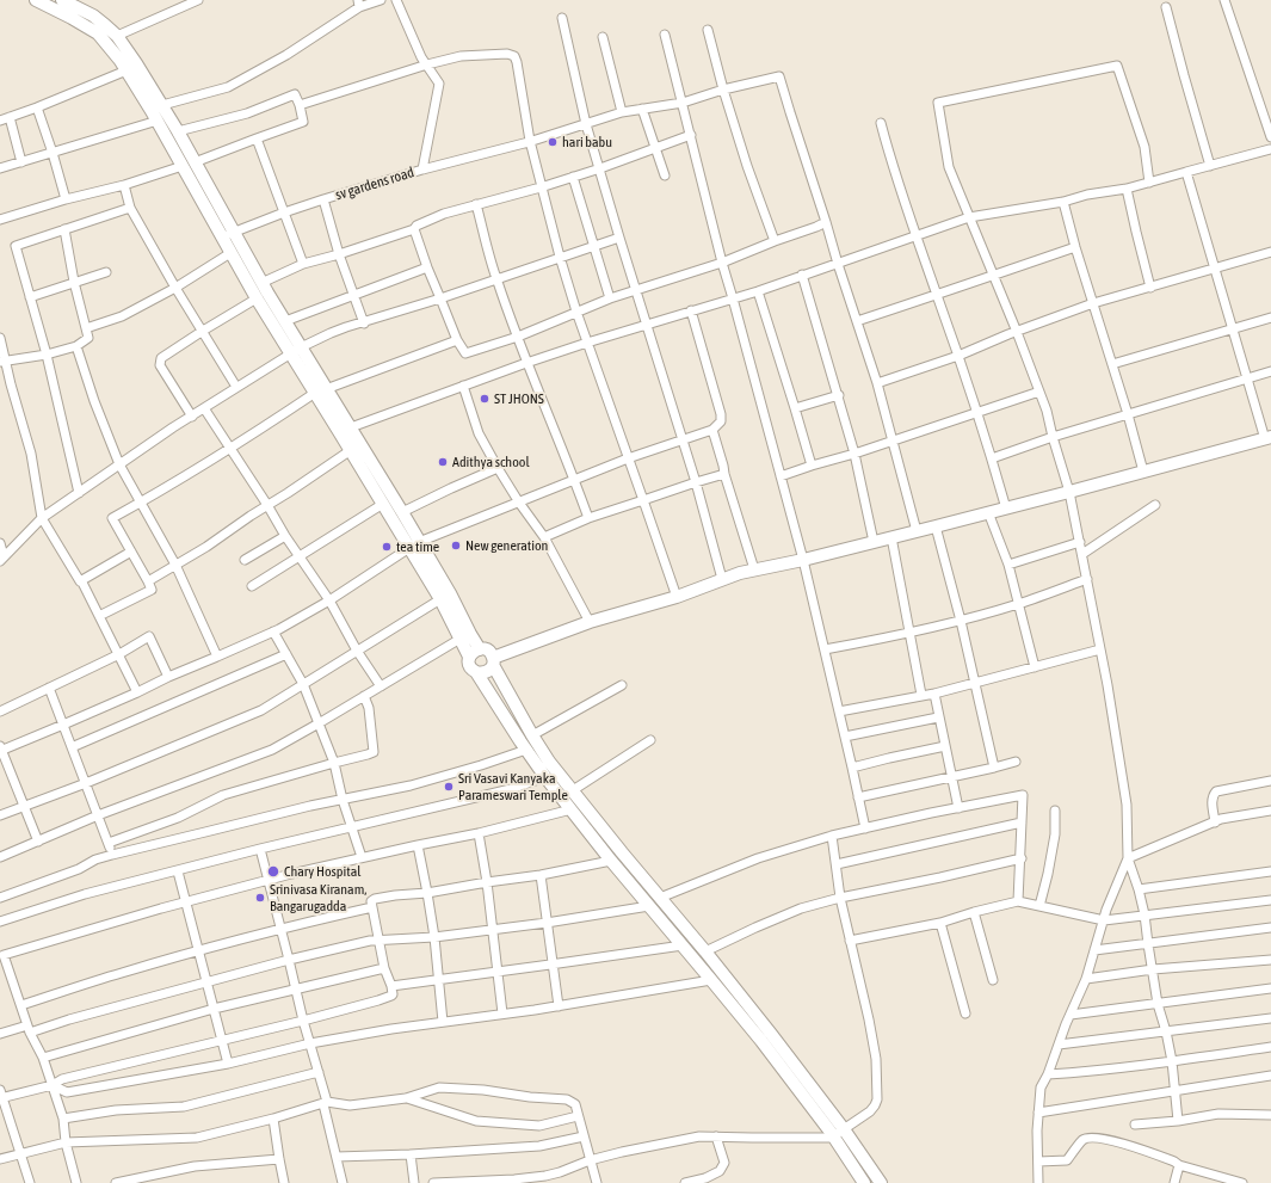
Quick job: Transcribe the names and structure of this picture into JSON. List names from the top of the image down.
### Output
{
  "streets": {
    "street": ["sv gardens road"]
  },
  "places": [
    "hari babu",
    "ST JHONS",
    "Adithya school",
    "New generation",
    "tea time",
    "Sri Vasavi Kanyaka Parameswari Temple",
    "Chary Hospital",
    "Srinivasa Kiranam, Bangarugadda"
  ]
}
